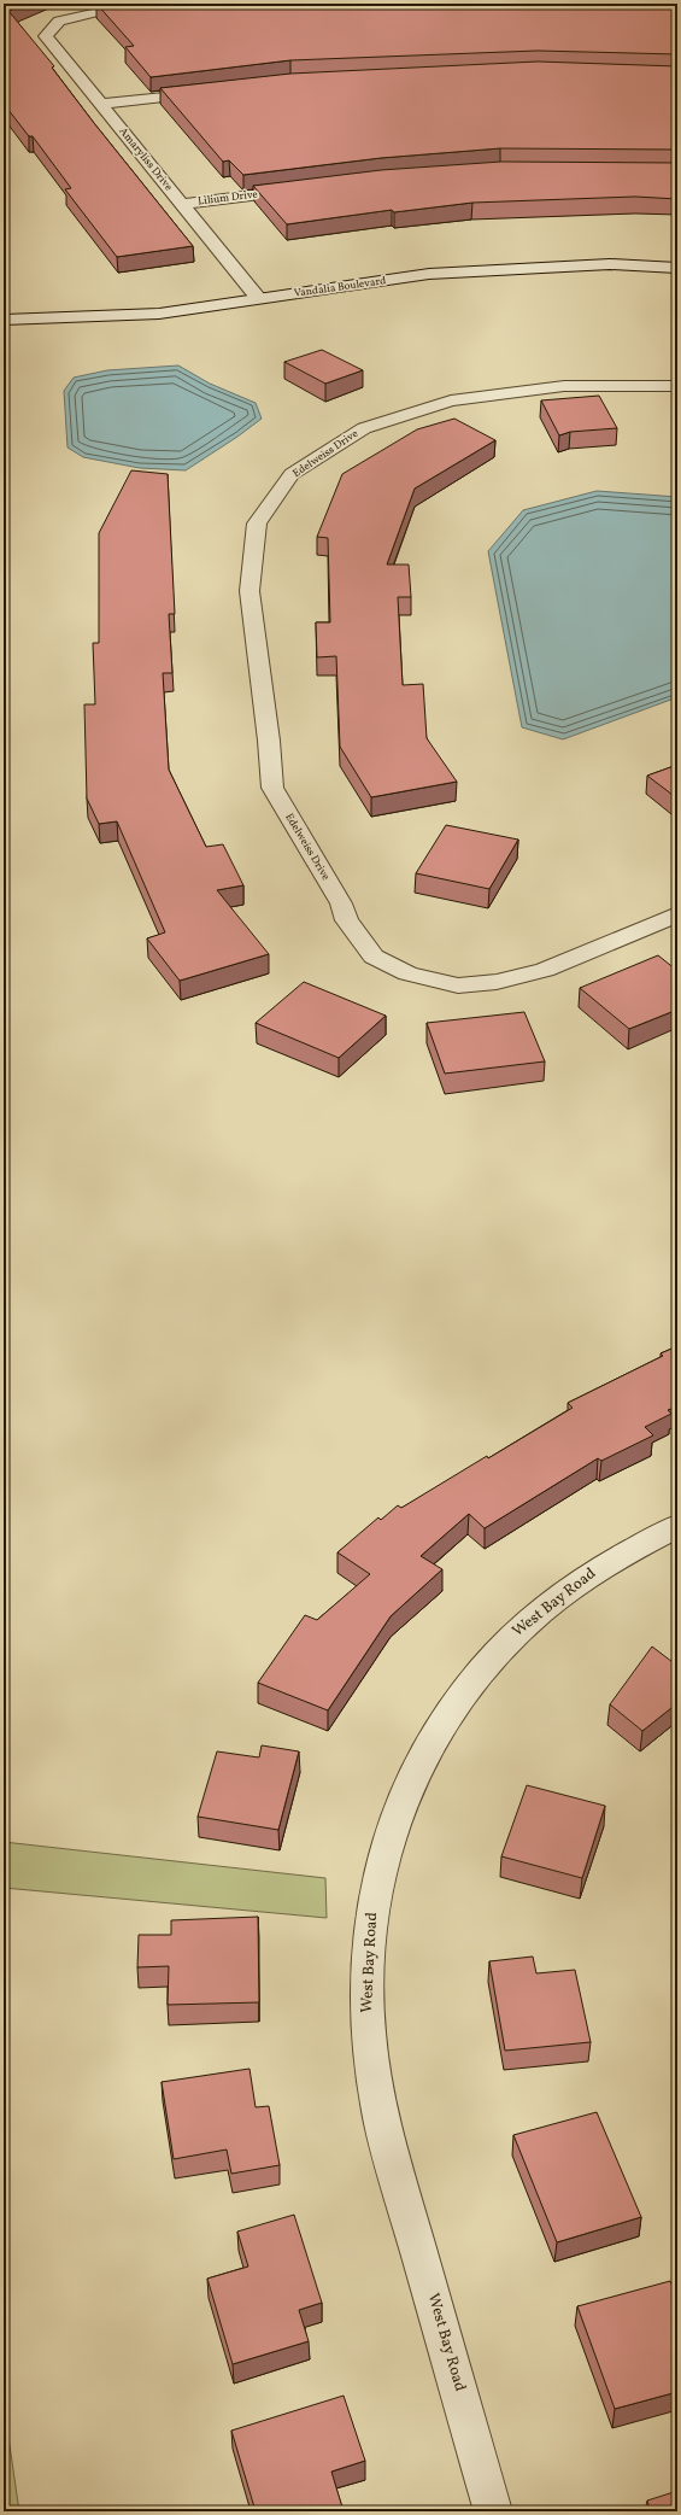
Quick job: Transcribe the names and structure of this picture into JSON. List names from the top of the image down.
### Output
{
  "streets": {
    "street": [
      "Amaryliss Drive",
      "Lilium Drive",
      "Vandalia Boulevard",
      "Edelweiss Drive",
      "West Bay Road"
    ]
  },
  "crossings": [
    ["Amaryliss Drive", "Lilium Drive"],
    ["Amaryliss Drive", "Vandalia Boulevard"]
  ]
}
